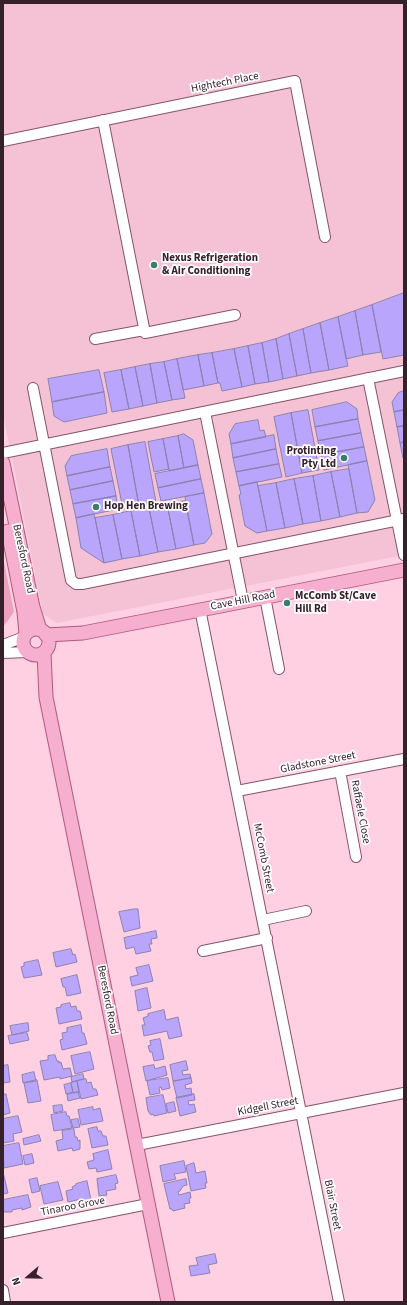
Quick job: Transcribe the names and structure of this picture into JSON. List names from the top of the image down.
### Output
{
  "streets": {
    "main road": ["Beresford Road", "Cave Hill Road"],
    "street": [
      "Hightech Place",
      "Gladstone Street",
      "Raffaele Close",
      "McComb Street",
      "Kidgell Street",
      "Blair Street",
      "Tinaroo Grove"
    ]
  },
  "crossings": [
    ["Beresford Road", "Cave Hill Road"],
    ["Beresford Road", "Kidgell Street"],
    ["Beresford Road", "Tinaroo Grove"],
    ["Cave Hill Road", "McComb Street"],
    ["Gladstone Street", "Raffaele Close"],
    ["Gladstone Street", "McComb Street"],
    ["McComb Street", "Kidgell Street"],
    ["McComb Street", "Blair Street"],
    ["Kidgell Street", "Blair Street"]
  ],
  "places": [
    "Nexus Refrigeration & Air Conditioning",
    "Protinting Pty Ltd",
    "Hop Hen Brewing",
    "McComb St/Cave Hill Rd"
  ],
  "north": "left"
}
